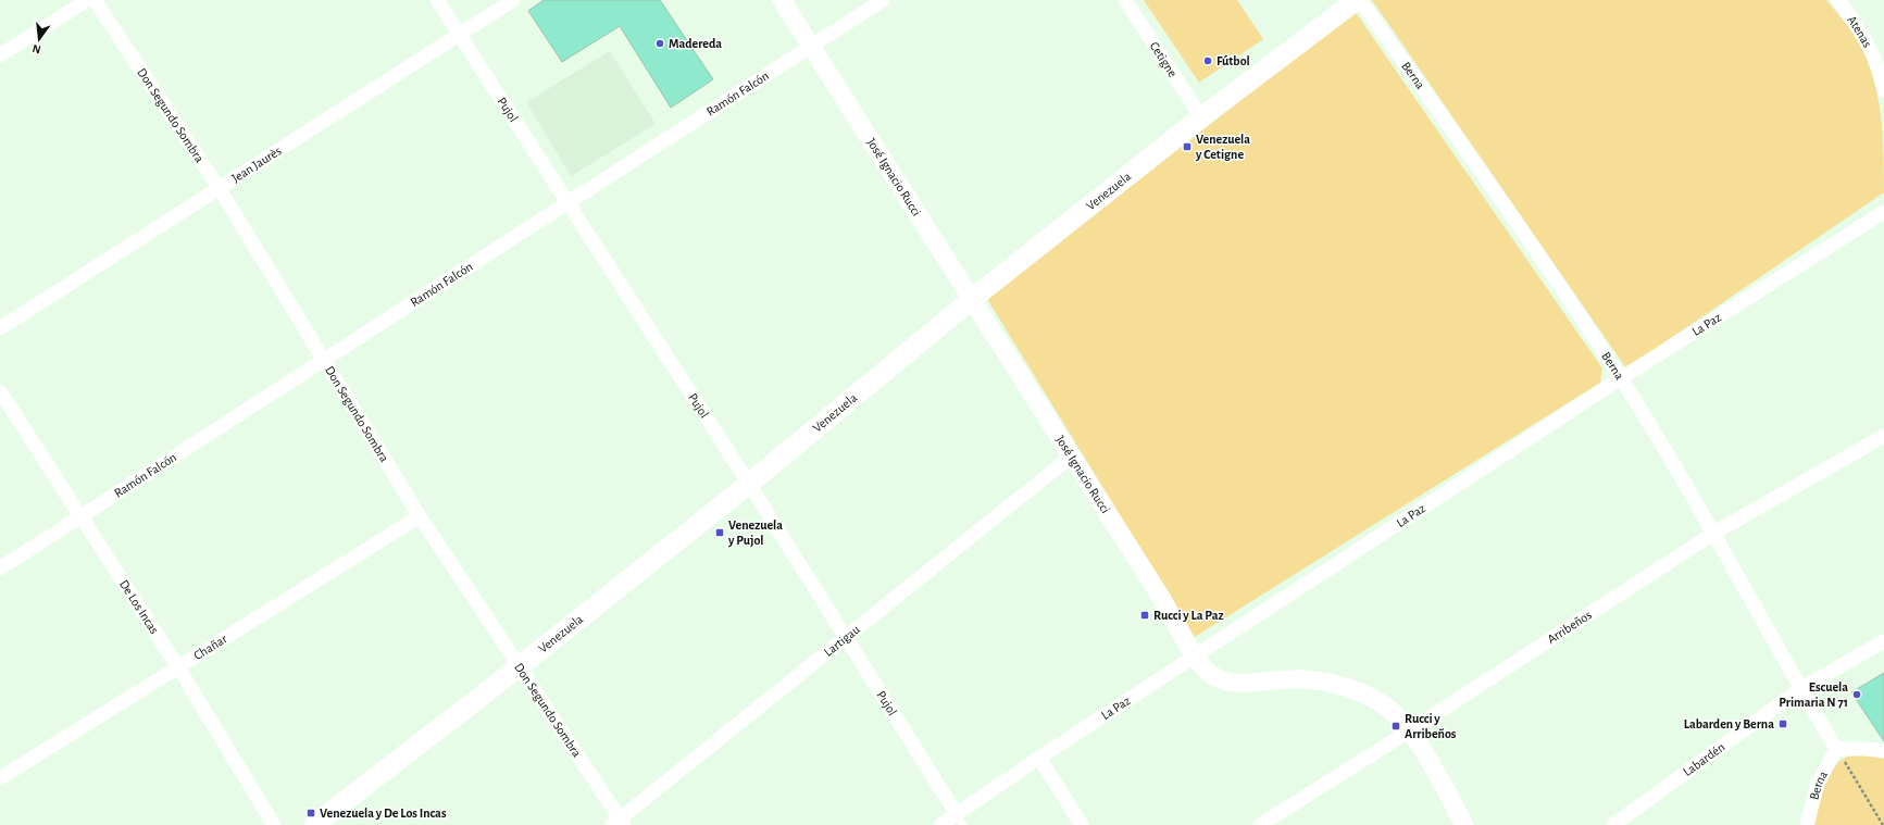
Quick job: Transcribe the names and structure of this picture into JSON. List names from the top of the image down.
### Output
{
  "streets": {
    "main road": ["Venezuela"],
    "street": [
      "Atenas",
      "Cetigne",
      "Berna",
      "Ramón Falcón",
      "Pujol",
      "Don Segundo Sombra",
      "Jean Jaurès",
      "José Ignacio Rucci",
      "La Paz",
      "De Los Incas",
      "Arribeños",
      "Lartigau",
      "Chañar",
      "Labardén"
    ]
  },
  "crossings": [
    ["Cetigne", "Venezuela"],
    ["Berna", "La Paz"],
    ["Berna", "Arribeños"],
    ["Berna", "Labardén"],
    ["Ramón Falcón", "Pujol"],
    ["Ramón Falcón", "Don Segundo Sombra"],
    ["Ramón Falcón", "José Ignacio Rucci"],
    ["Ramón Falcón", "De Los Incas"],
    ["Pujol", "Jean Jaurès"],
    ["Pujol", "Venezuela"],
    ["Pujol", "La Paz"],
    ["Pujol", "Lartigau"],
    ["Don Segundo Sombra", "Jean Jaurès"],
    ["Don Segundo Sombra", "Venezuela"],
    ["Don Segundo Sombra", "Lartigau"],
    ["Don Segundo Sombra", "Chañar"],
    ["José Ignacio Rucci", "Venezuela"],
    ["José Ignacio Rucci", "La Paz"],
    ["José Ignacio Rucci", "Arribeños"],
    ["José Ignacio Rucci", "Lartigau"],
    ["De Los Incas", "Chañar"]
  ],
  "places": {
    "other": ["Madereda", "Fútbol", "Escuela Primaria N 71"],
    "transit": [
      "Venezuela y Cetigne",
      "Venezuela y Pujol",
      "Rucci y La Paz",
      "Labarden y Berna",
      "Rucci y Arribeños",
      "Venezuela y De Los Incas"
    ]
  },
  "north": "bottom"
}
